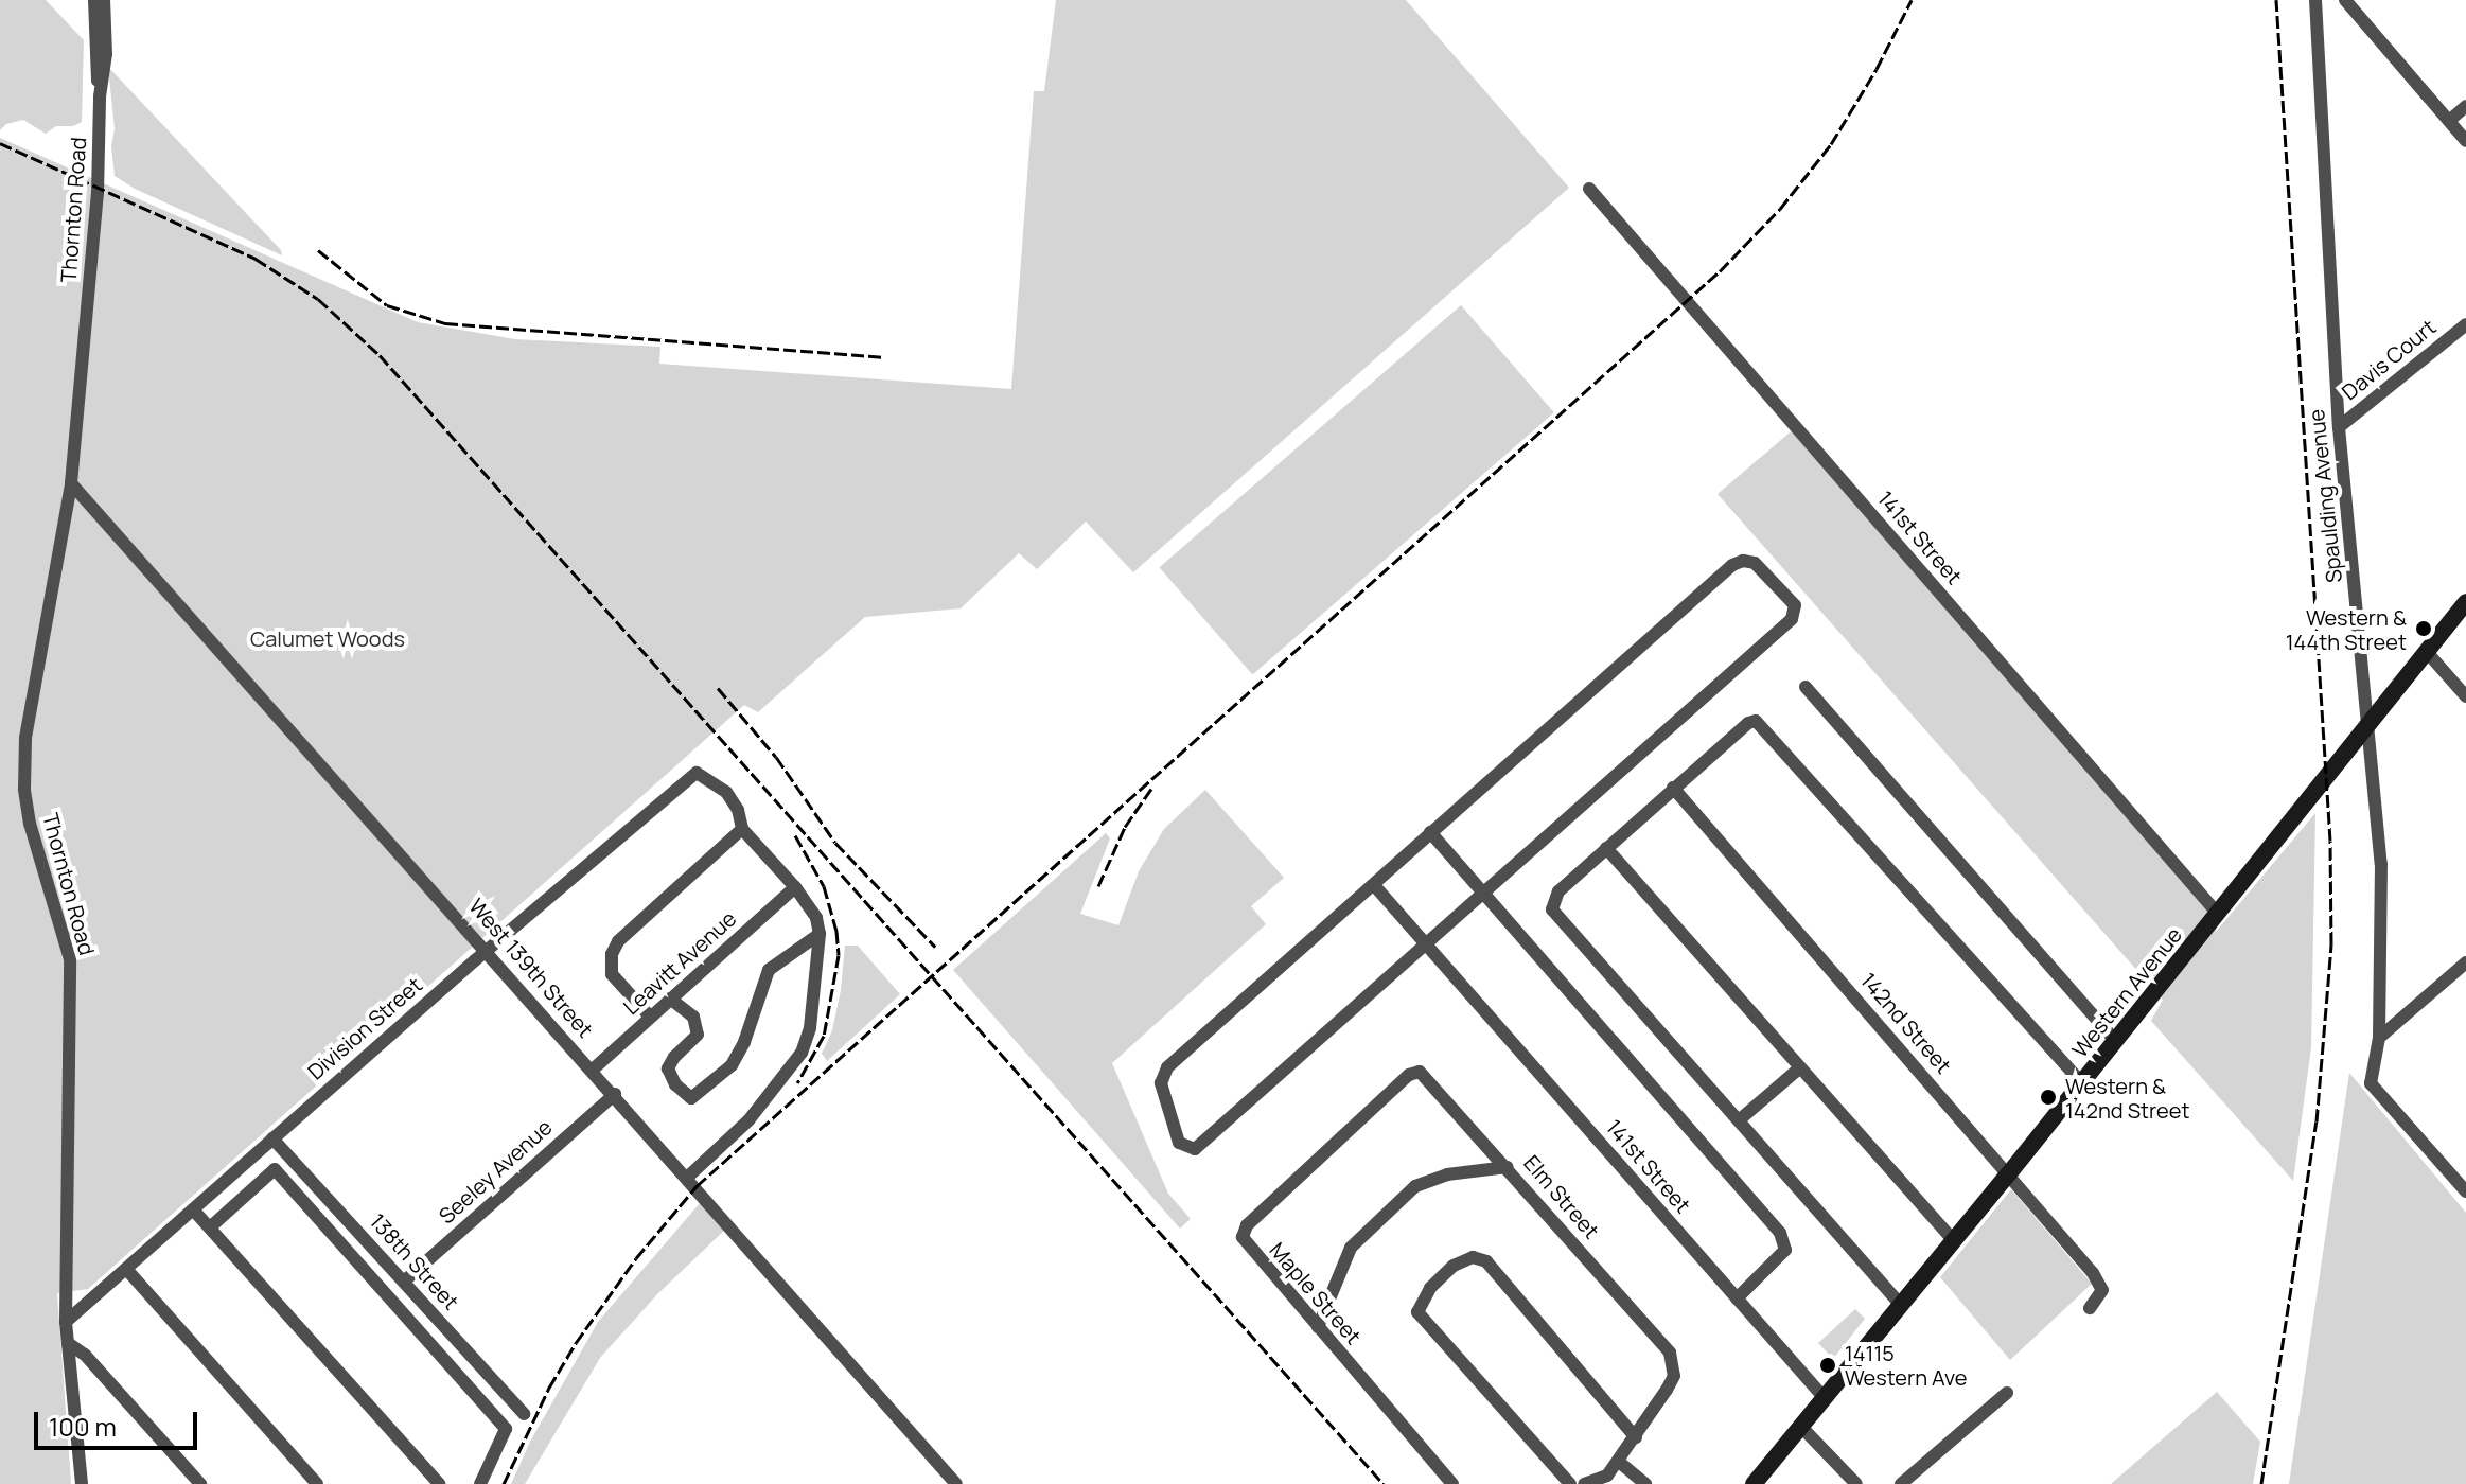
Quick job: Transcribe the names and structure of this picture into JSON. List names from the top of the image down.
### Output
{
  "streets": {
    "main road": ["Western Avenue"],
    "street": [
      "Thornton Road",
      "Davis Court",
      "Spaulding Avenue",
      "141st Street",
      "Leavitt Avenue",
      "West 139th Street",
      "142nd Street",
      "Division Street",
      "Seeley Avenue",
      "Elm Street",
      "138th Street",
      "Maple Street"
    ]
  },
  "crossings": [
    ["Thornton Road", "West 139th Street"],
    ["Thornton Road", "Division Street"],
    ["Davis Court", "Spaulding Avenue"],
    ["Spaulding Avenue", "Western Avenue"],
    ["141st Street", "Western Avenue"],
    ["Leavitt Avenue", "West 139th Street"],
    ["West 139th Street", "Division Street"],
    ["West 139th Street", "Seeley Avenue"],
    ["Western Avenue", "142nd Street"],
    ["Division Street", "138th Street"],
    ["Seeley Avenue", "138th Street"],
    ["Elm Street", "Maple Street"]
  ],
  "parks": ["Calumet Woods"],
  "places": ["Western & 144th Street", "Western & 142nd Street", "14115 Western Ave"],
  "scale_bar": "100 m"
}
